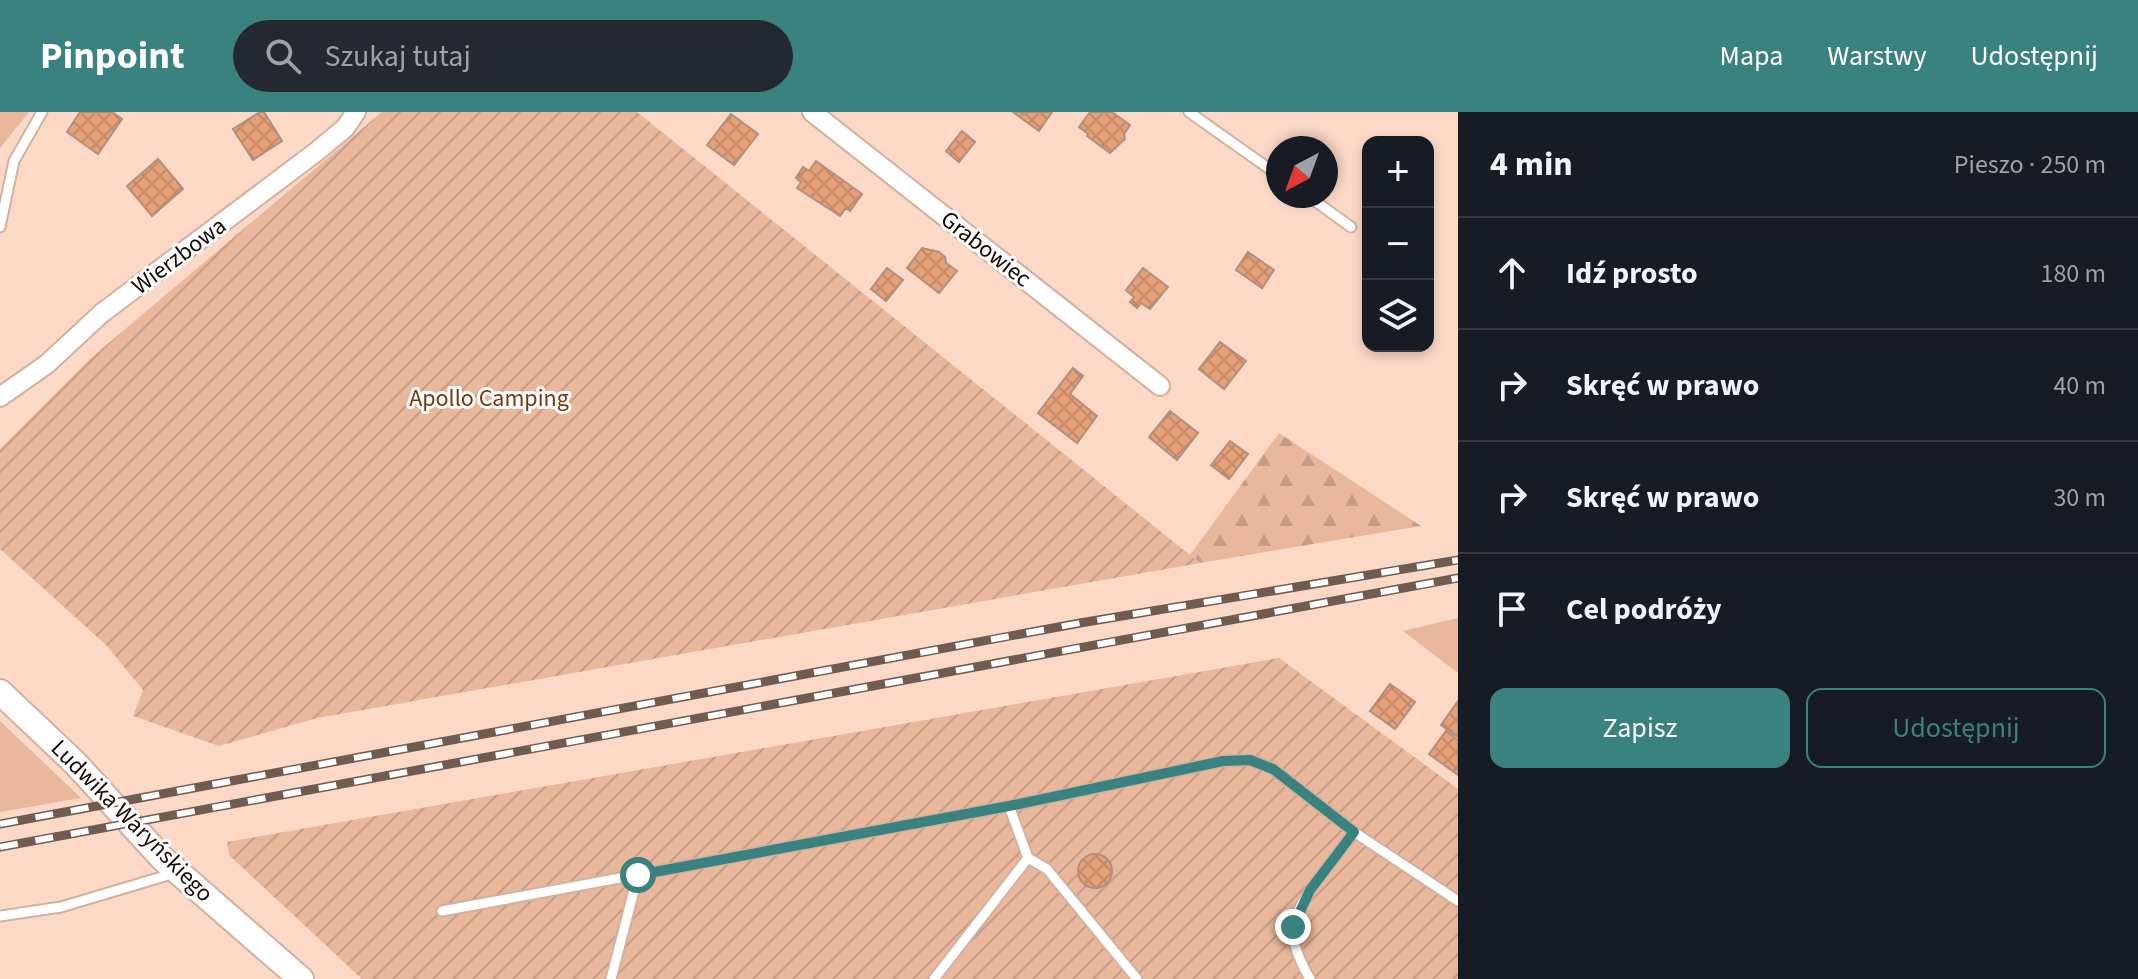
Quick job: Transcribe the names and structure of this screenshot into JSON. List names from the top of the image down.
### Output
{
  "streets": {
    "street": ["Grabowiec", "Wierzbowa", "Ludwika Waryńskiego"]
  },
  "parks": ["Apollo Camping"],
  "north": "bottom left",
  "page": {
    "header": "Pinpoint",
    "search": "Szukaj tutaj",
    "nav": ["Mapa", "Warstwy", "Udostępnij"],
    "heading": ["4 min", "Pieszo · 250 m"],
    "map_buttons": ["+", "−"],
    "list": [
      ["Idź prosto", "180 m"],
      ["Skręć w prawo", "40 m"],
      ["Skręć w prawo", "30 m"],
      "Cel podróży"
    ],
    "buttons": ["Zapisz", "Udostępnij"]
  }
}
